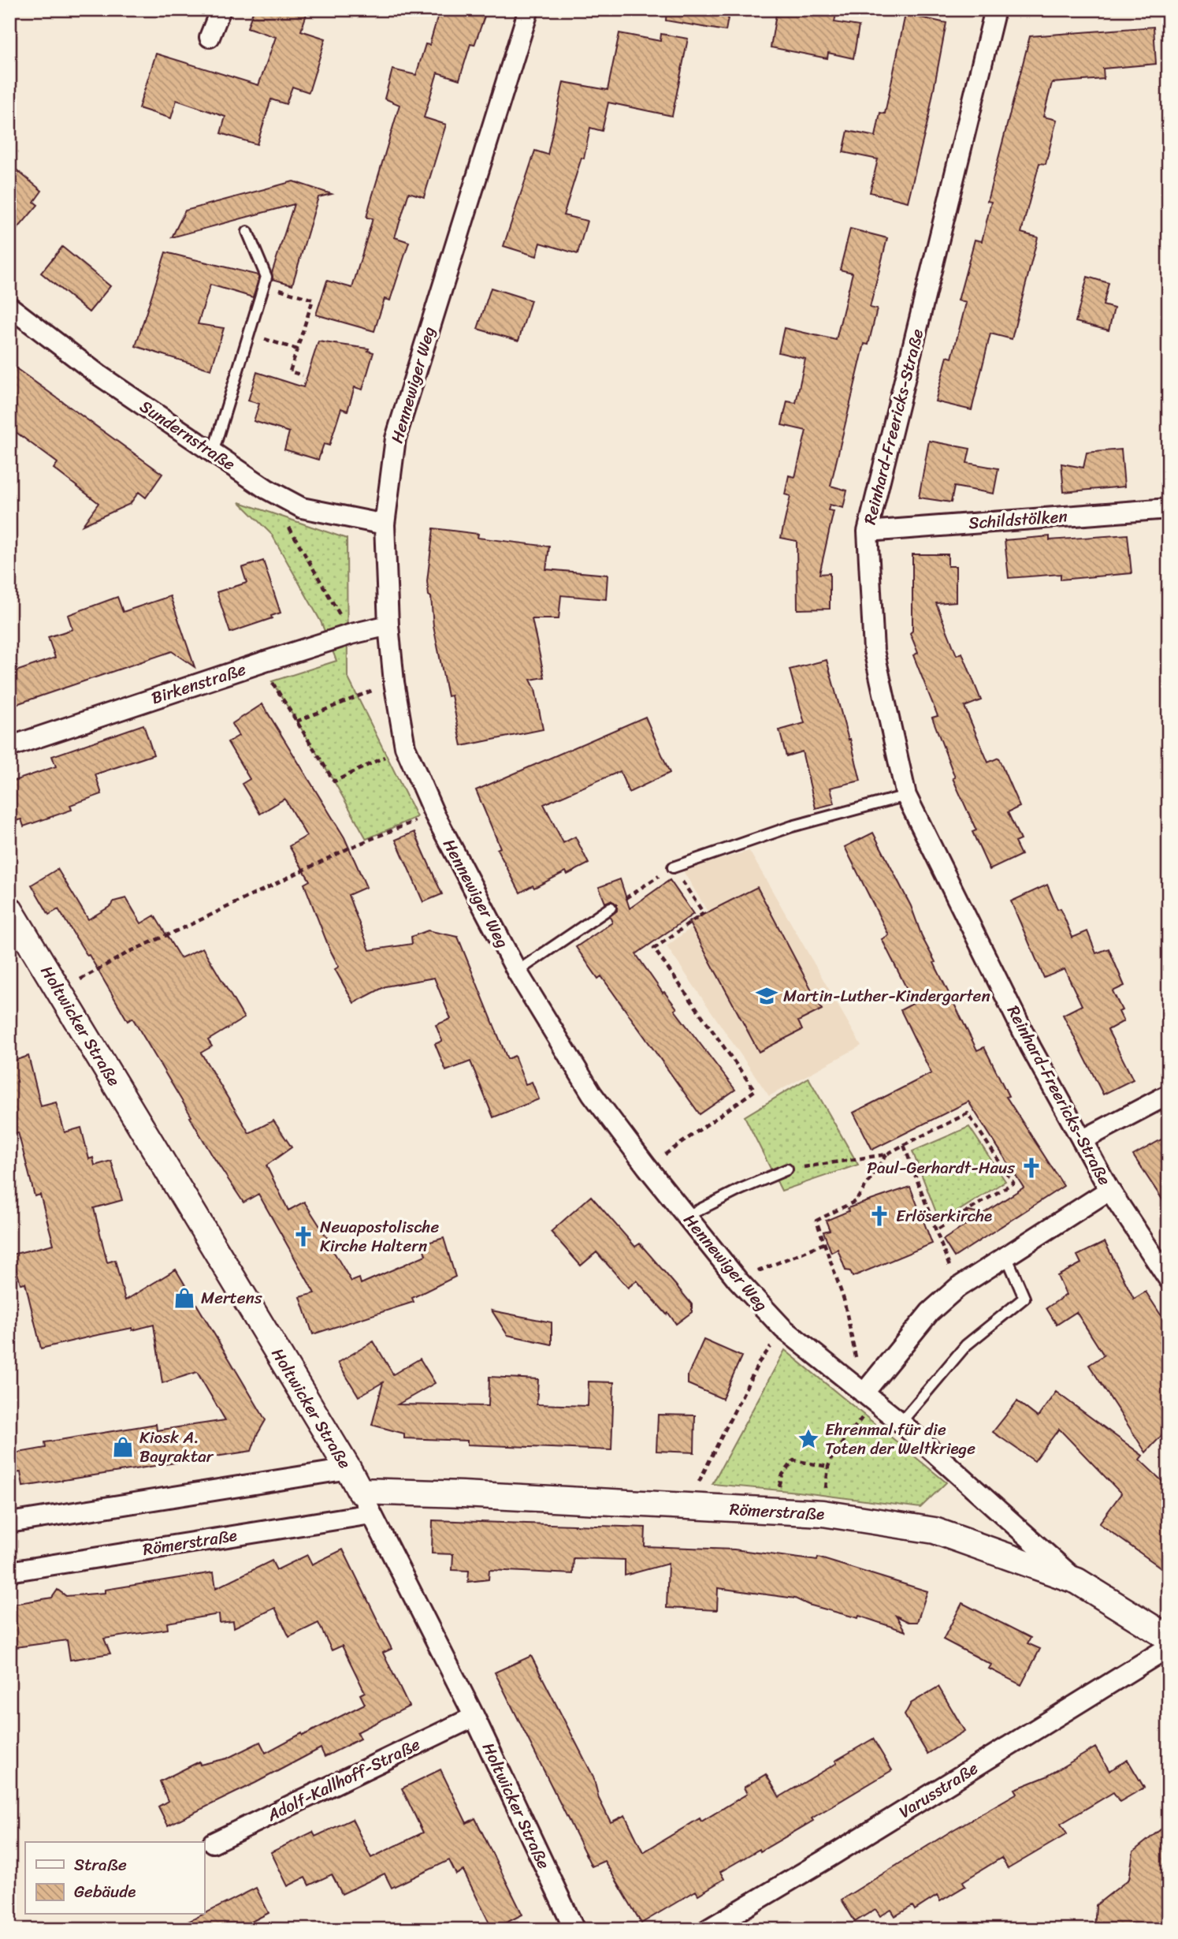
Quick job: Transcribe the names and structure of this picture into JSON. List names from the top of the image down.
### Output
{
  "streets": {
    "street": [
      "Hennewiger Weg",
      "Reinhard-Freericks-Straße",
      "Sundernstraße",
      "Schildstölken",
      "Birkenstraße",
      "Holtwicker Straße",
      "Römerstraße",
      "Adolf-Kallhoff-Straße",
      "Varusstraße"
    ]
  },
  "crossings": [
    ["Hennewiger Weg", "Sundernstraße"],
    ["Hennewiger Weg", "Birkenstraße"],
    ["Hennewiger Weg", "Römerstraße"],
    ["Reinhard-Freericks-Straße", "Schildstölken"],
    ["Holtwicker Straße", "Römerstraße"],
    ["Holtwicker Straße", "Adolf-Kallhoff-Straße"]
  ],
  "places": {
    "school or university": ["Martin-Luther-Kindergarten"],
    "church": ["Paul-Gerhardt-Haus", "Erlöserkirche", "Neuapostolische Kirche Haltern"],
    "shop": ["Mertens", "Kiosk A. Bayraktar"],
    "place": ["Ehrenmal für die Toten der Weltkriege"]
  },
  "legend": ["Straße", "Gebäude"]
}
